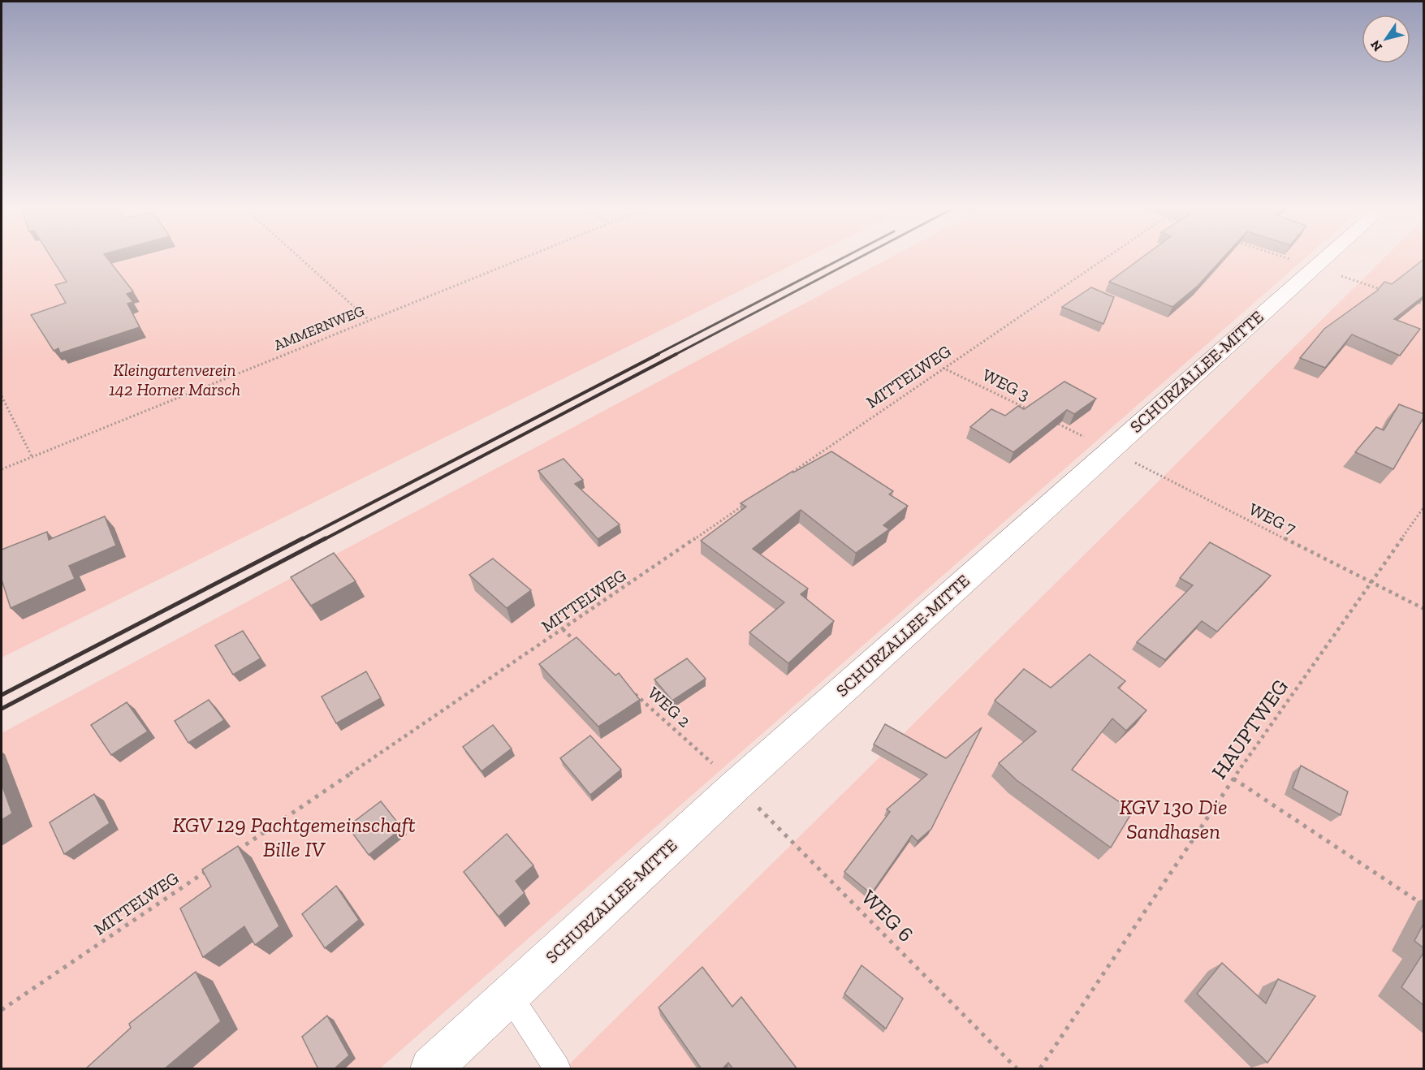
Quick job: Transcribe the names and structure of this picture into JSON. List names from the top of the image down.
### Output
{
  "streets": {
    "street": ["SCHURZALLEE-MITTE"],
    "path": [
      "AMMERNWEG",
      "MITTELWEG",
      "WEG 3",
      "WEG 7",
      "WEG 2",
      "HAUPTWEG",
      "WEG 6"
    ]
  },
  "crossings": [
    ["SCHURZALLEE-MITTE", "WEG 7"],
    ["SCHURZALLEE-MITTE", "WEG 2"],
    ["SCHURZALLEE-MITTE", "WEG 6"],
    ["MITTELWEG", "WEG 3"],
    ["WEG 7", "HAUPTWEG"],
    ["WEG 2", "WEG 6"]
  ],
  "parks": ["Kleingartenverein 142 Horner Marsch", "KGV 130 Die Sandhasen", "KGV 129 Pachtgemeinschaft Bille IV"],
  "north": "bottom left"
}
